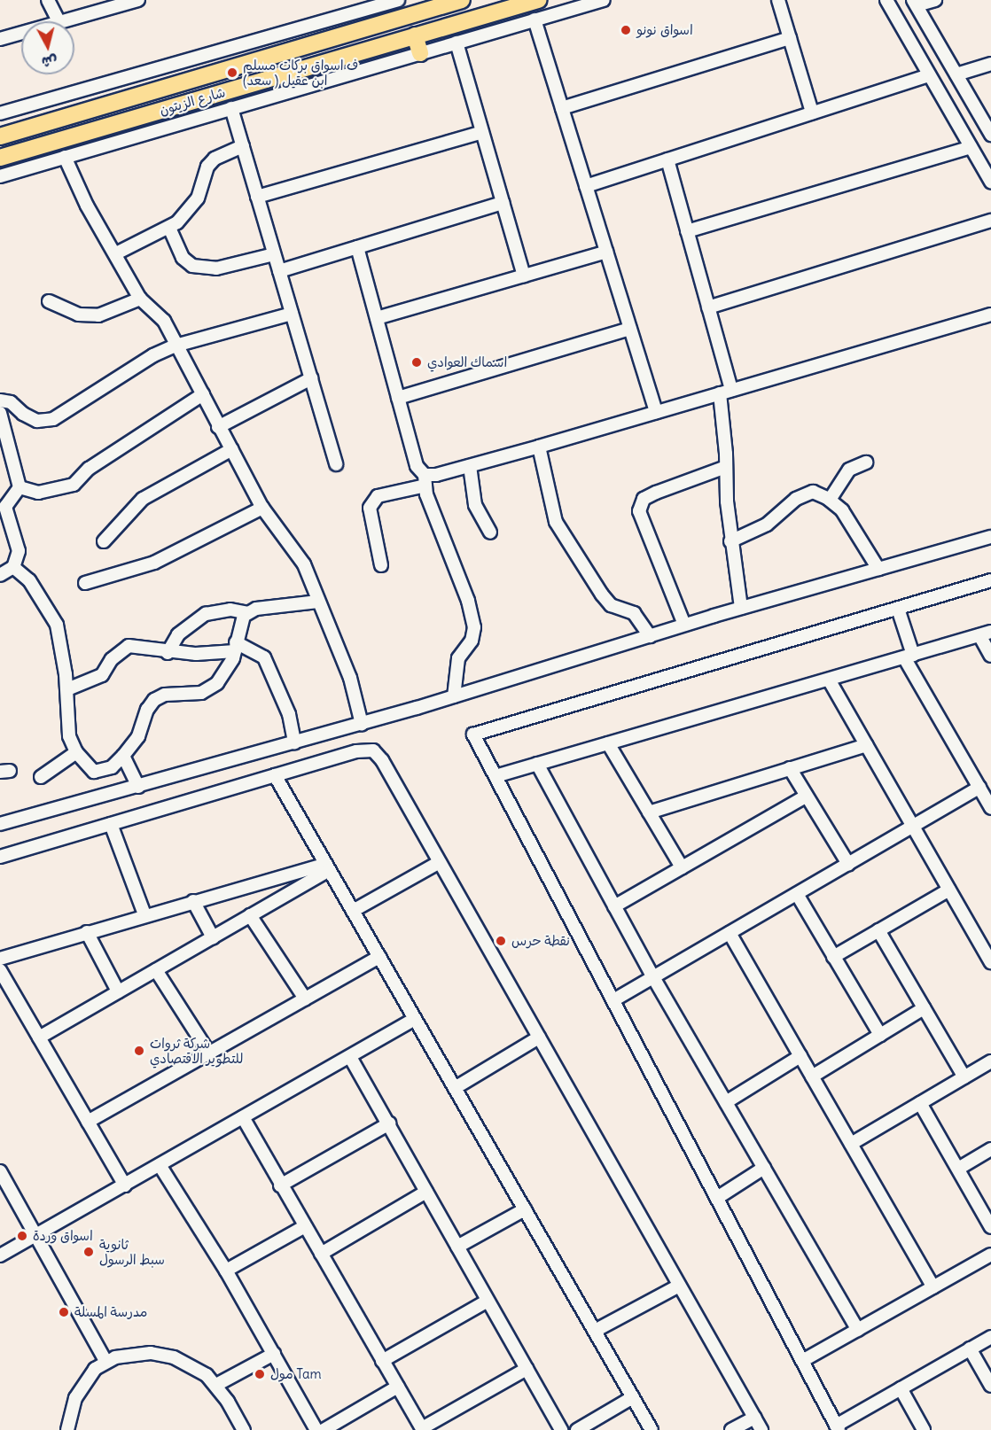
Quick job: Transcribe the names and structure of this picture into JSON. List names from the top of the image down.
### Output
{
  "streets": {
    "main road": ["شارع الزيتون"]
  },
  "places": [
    "اسواق نونو",
    "ف اسواق بركات مسلم ابن عقيل ( سعد)",
    "اسماك العوادي",
    "نقطة حرس",
    "شركة ثروات للتطوير الاقتصادي",
    "اسواق وردة",
    "ثانوية سبط الرسول",
    "مدرسة المسلة",
    "مول Tam"
  ],
  "north": "bottom"
}
